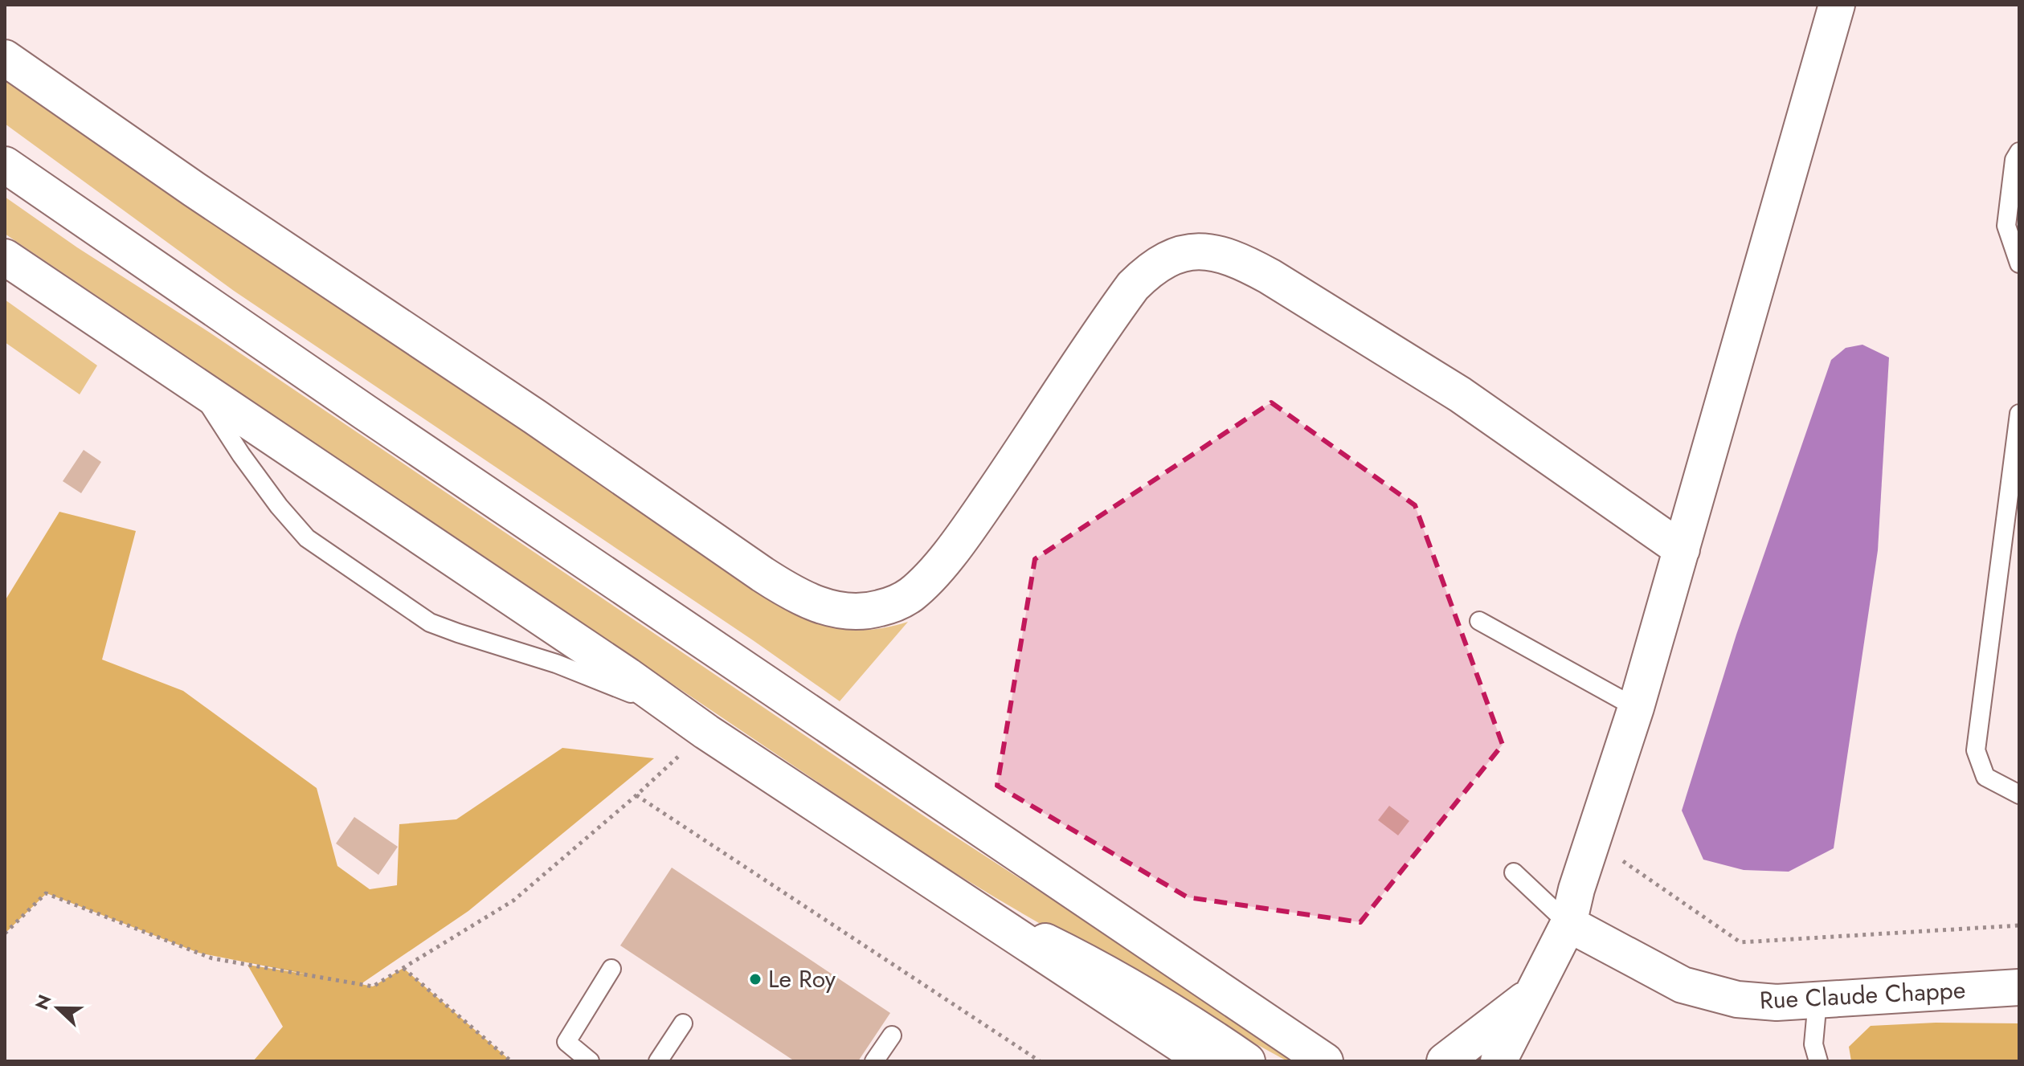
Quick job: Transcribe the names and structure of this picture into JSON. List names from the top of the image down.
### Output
{
  "streets": {
    "street": ["Rue Claude Chappe"]
  },
  "places": ["Le Roy"],
  "north": "left"
}
